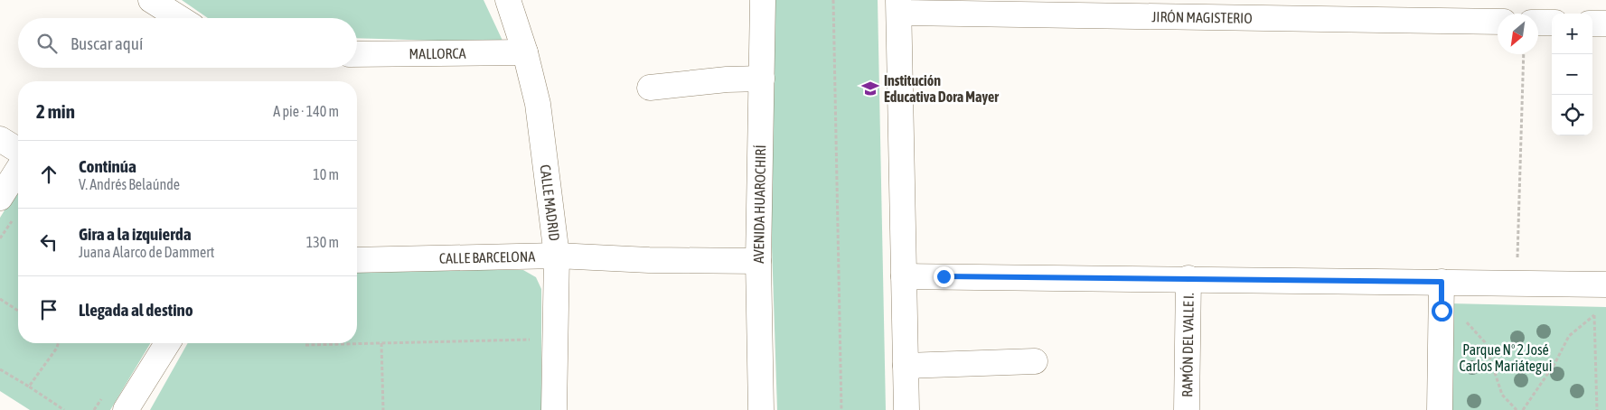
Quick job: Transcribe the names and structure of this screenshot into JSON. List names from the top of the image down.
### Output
{
  "streets": {
    "street": [
      "JIRÓN MAGISTERIO",
      "MALLORCA",
      "CALLE MADRID",
      "AVENIDA HUAROCHIRÍ",
      "CALLE BARCELONA",
      "RAMÓN DEL VALLE I."
    ]
  },
  "crossings": [
    ["MALLORCA", "CALLE MADRID"],
    ["CALLE MADRID", "CALLE BARCELONA"],
    ["AVENIDA HUAROCHIRÍ", "CALLE BARCELONA"]
  ],
  "parks": ["Parque Nº 2 José Carlos Mariátegui"],
  "places": {
    "school or university": ["Institución Educativa Dora Mayer"]
  },
  "north": "bottom left",
  "page": {
    "map_buttons": ["+", "−"],
    "search": "Buscar aquí",
    "heading": ["2 min", "A pie · 140 m"],
    "list": [
      ["Continúa", "V. Andrés Belaúnde", "10 m"],
      ["Gira a la izquierda", "Juana Alarco de Dammert", "130 m"],
      "Llegada al destino"
    ]
  }
}
